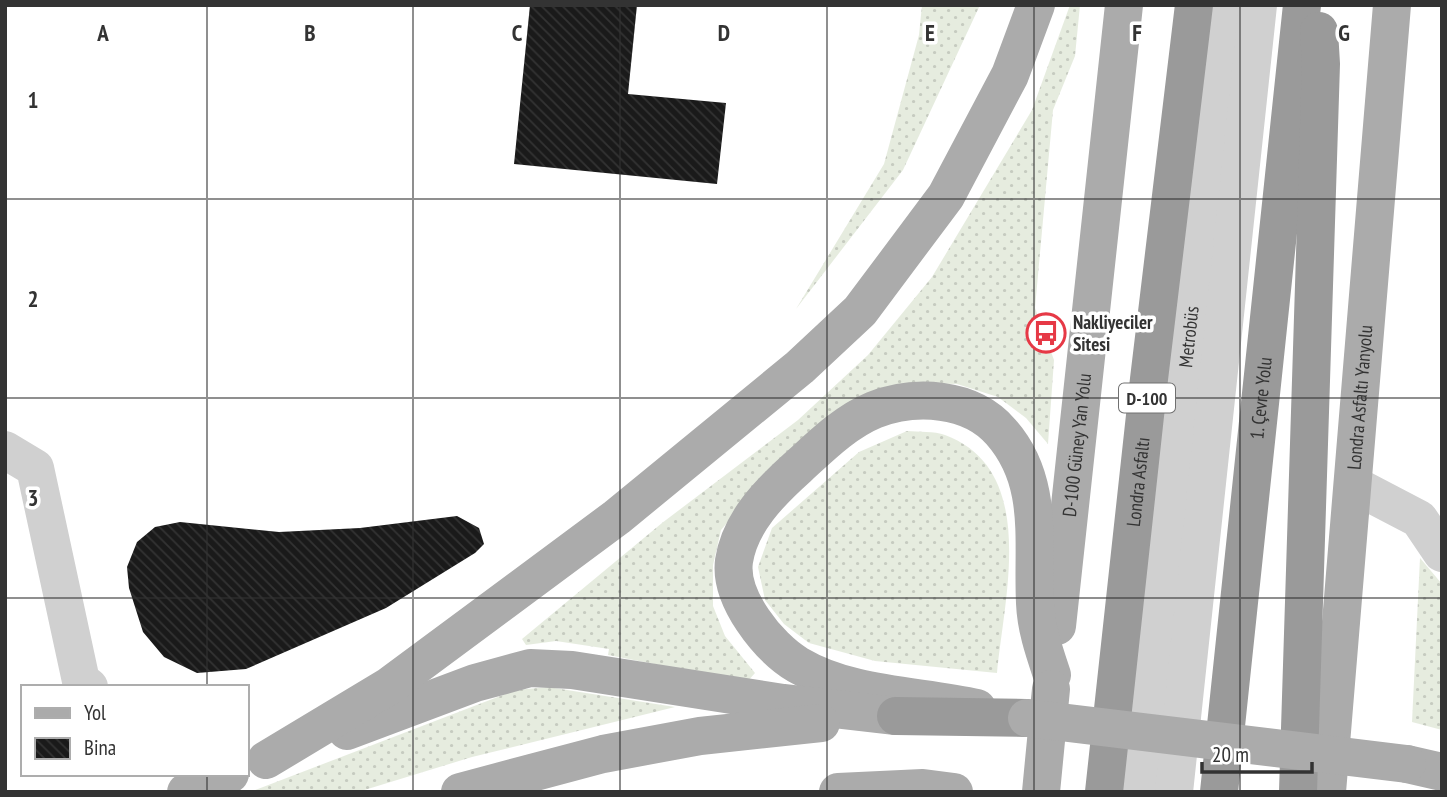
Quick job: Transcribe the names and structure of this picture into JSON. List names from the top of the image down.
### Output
{
  "streets": {
    "highway": ["D-100", "1. Çevre Yolu", "Londra Asfaltı"],
    "main road": ["Londra Asfaltı Yanyolu", "D-100 Güney Yan Yolu"],
    "lane": ["Metrobüs"]
  },
  "places": {
    "bus stop": ["Nakliyeciler Sitesi"]
  },
  "legend": ["Yol", "Bina"],
  "scale_bar": "20 m",
  "grid": {
    "columns": [
      "A",
      "B",
      "C",
      "D",
      "E",
      "F",
      "G"
    ],
    "rows": ["1", "2", "3"]
  }
}
